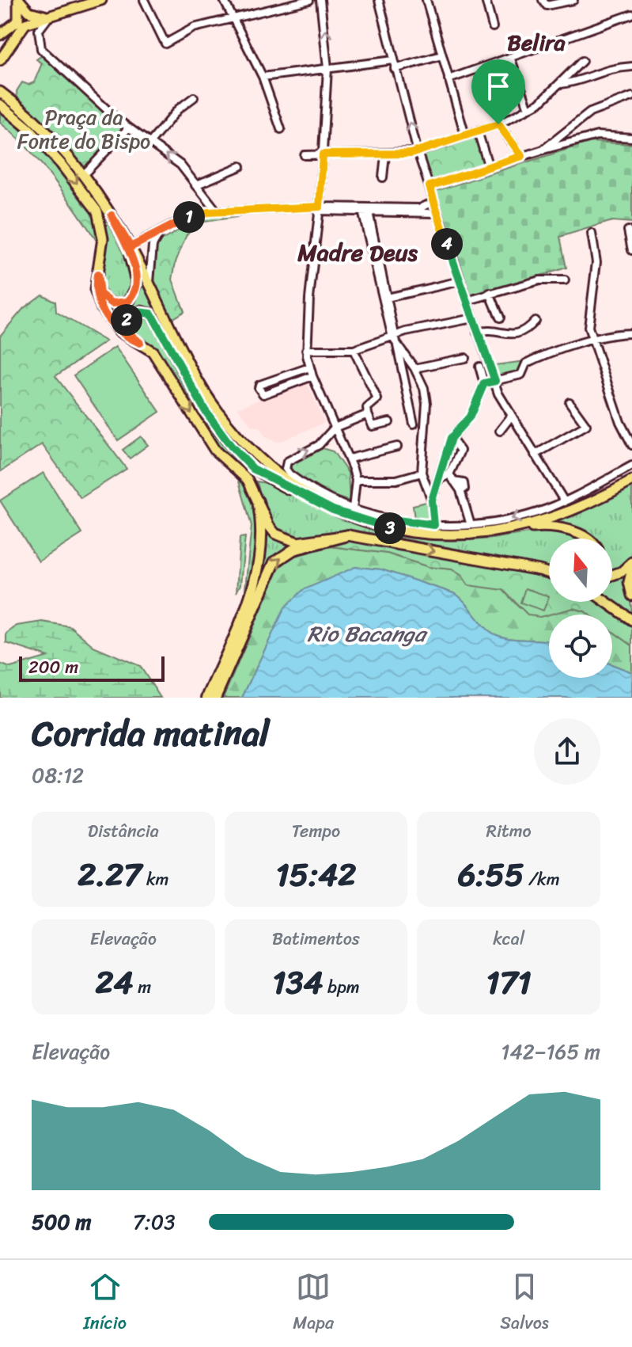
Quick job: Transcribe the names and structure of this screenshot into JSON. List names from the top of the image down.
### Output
{
  "districts": ["Belira", "Madre Deus"],
  "water": ["Rio Bacanga"],
  "parks": ["Praça da Fonte do Bispo"],
  "scale_bar": "200 m",
  "north": "top",
  "page": {
    "pins": [
      "1",
      "4",
      "2",
      "3"
    ],
    "scale": "200 m",
    "heading": ["Corrida matinal", "08:12"],
    "stats": [
      ["Distância", "2.27 km"],
      ["Tempo", "15:42"],
      ["Ritmo", "6:55 /km"],
      ["Elevação", "24 m"],
      ["Batimentos", "134 bpm"],
      ["kcal", "171"]
    ],
    "chart": ["Elevação", "142–165 m"],
    "list": [
      {
        "name": "500 m",
        "note": "7:03"
      }
    ],
    "tabs": ["Início", "Mapa", "Salvos"]
  }
}
